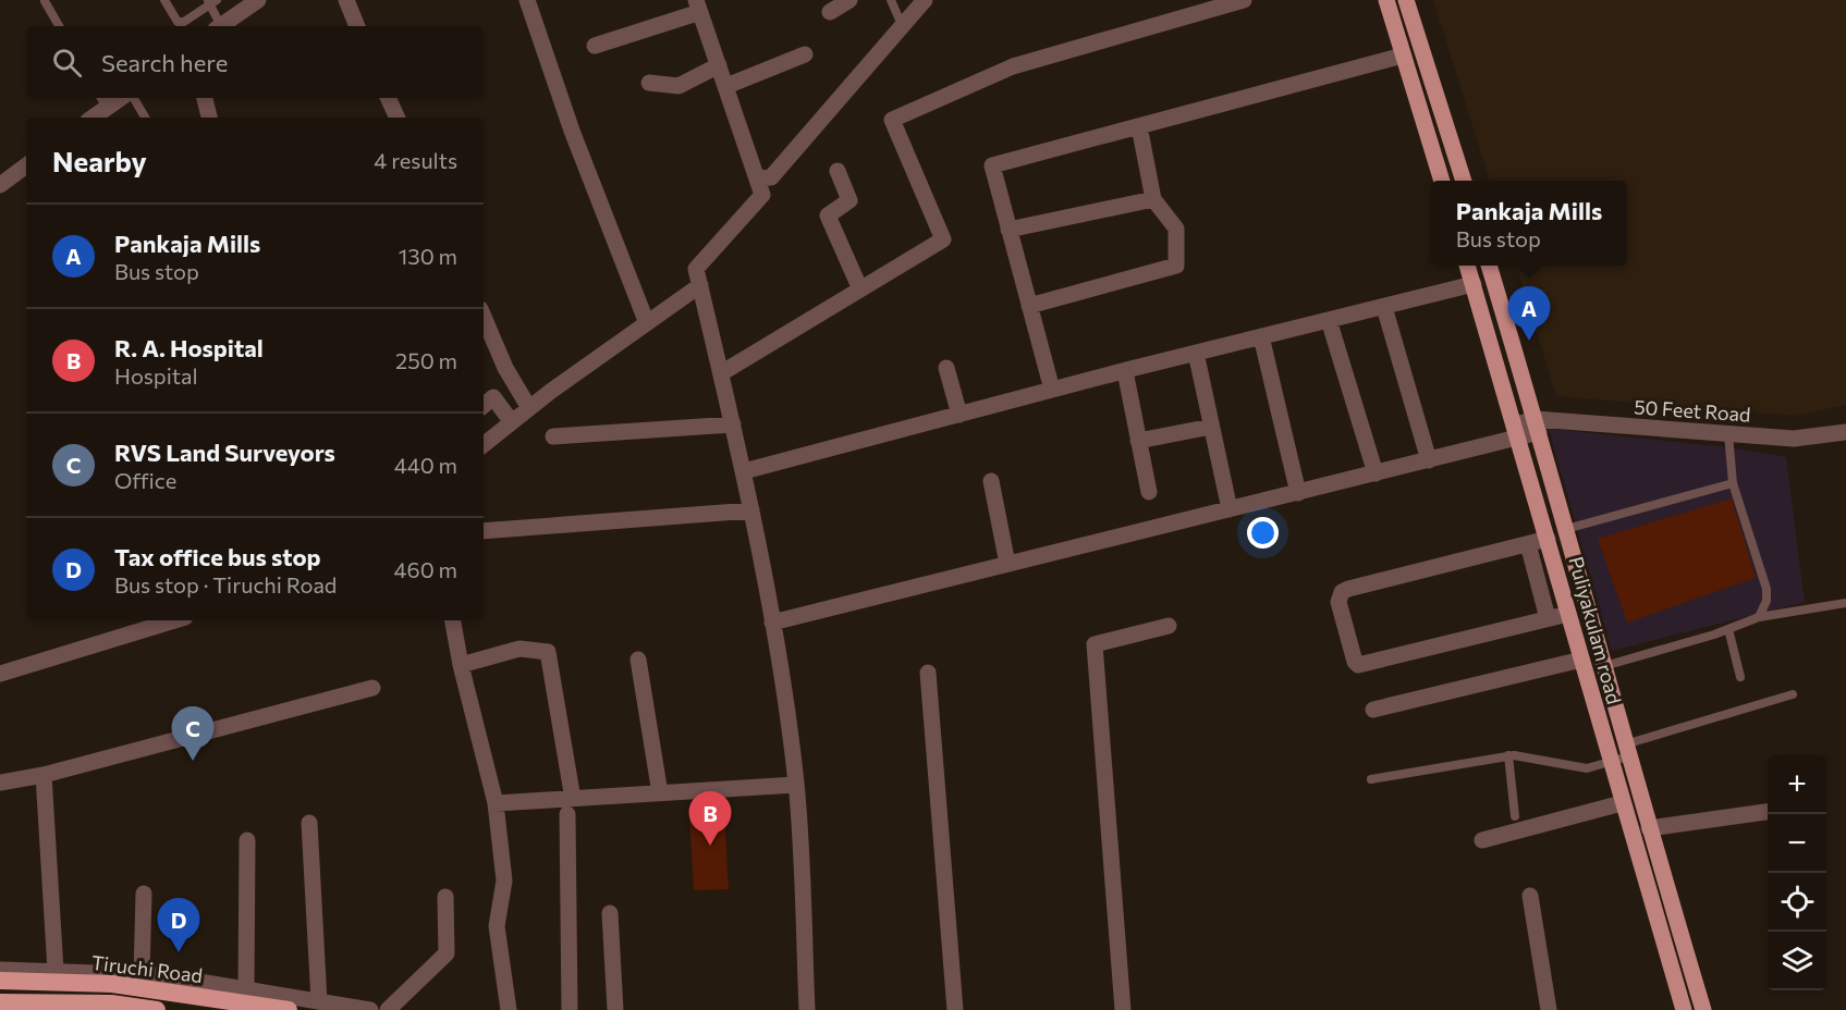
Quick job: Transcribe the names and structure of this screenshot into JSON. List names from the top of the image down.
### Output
{
  "streets": {
    "highway": ["Tiruchi Road"],
    "main road": ["Puliyakulam road"],
    "street": ["50 Feet Road"]
  },
  "crossings": [
    ["50 Feet Road", "Puliyakulam road"]
  ],
  "page": {
    "search": "Search here",
    "heading": ["Nearby", "4 results"],
    "popup": ["Pankaja Mills", "Bus stop"],
    "list": [
      {
        "mark": "A",
        "name": "Pankaja Mills",
        "note": "Bus stop",
        "value": "130 m"
      },
      {
        "mark": "B",
        "name": "R. A. Hospital",
        "note": "Hospital",
        "value": "250 m"
      },
      {
        "mark": "C",
        "name": "RVS Land Surveyors",
        "note": "Office",
        "value": "440 m"
      },
      {
        "mark": "D",
        "name": "Tax office bus stop",
        "note": "Bus stop · Tiruchi Road",
        "value": "460 m"
      }
    ],
    "pins": [
      "A",
      "C",
      "B",
      "D"
    ],
    "map_buttons": ["+", "−"]
  }
}
